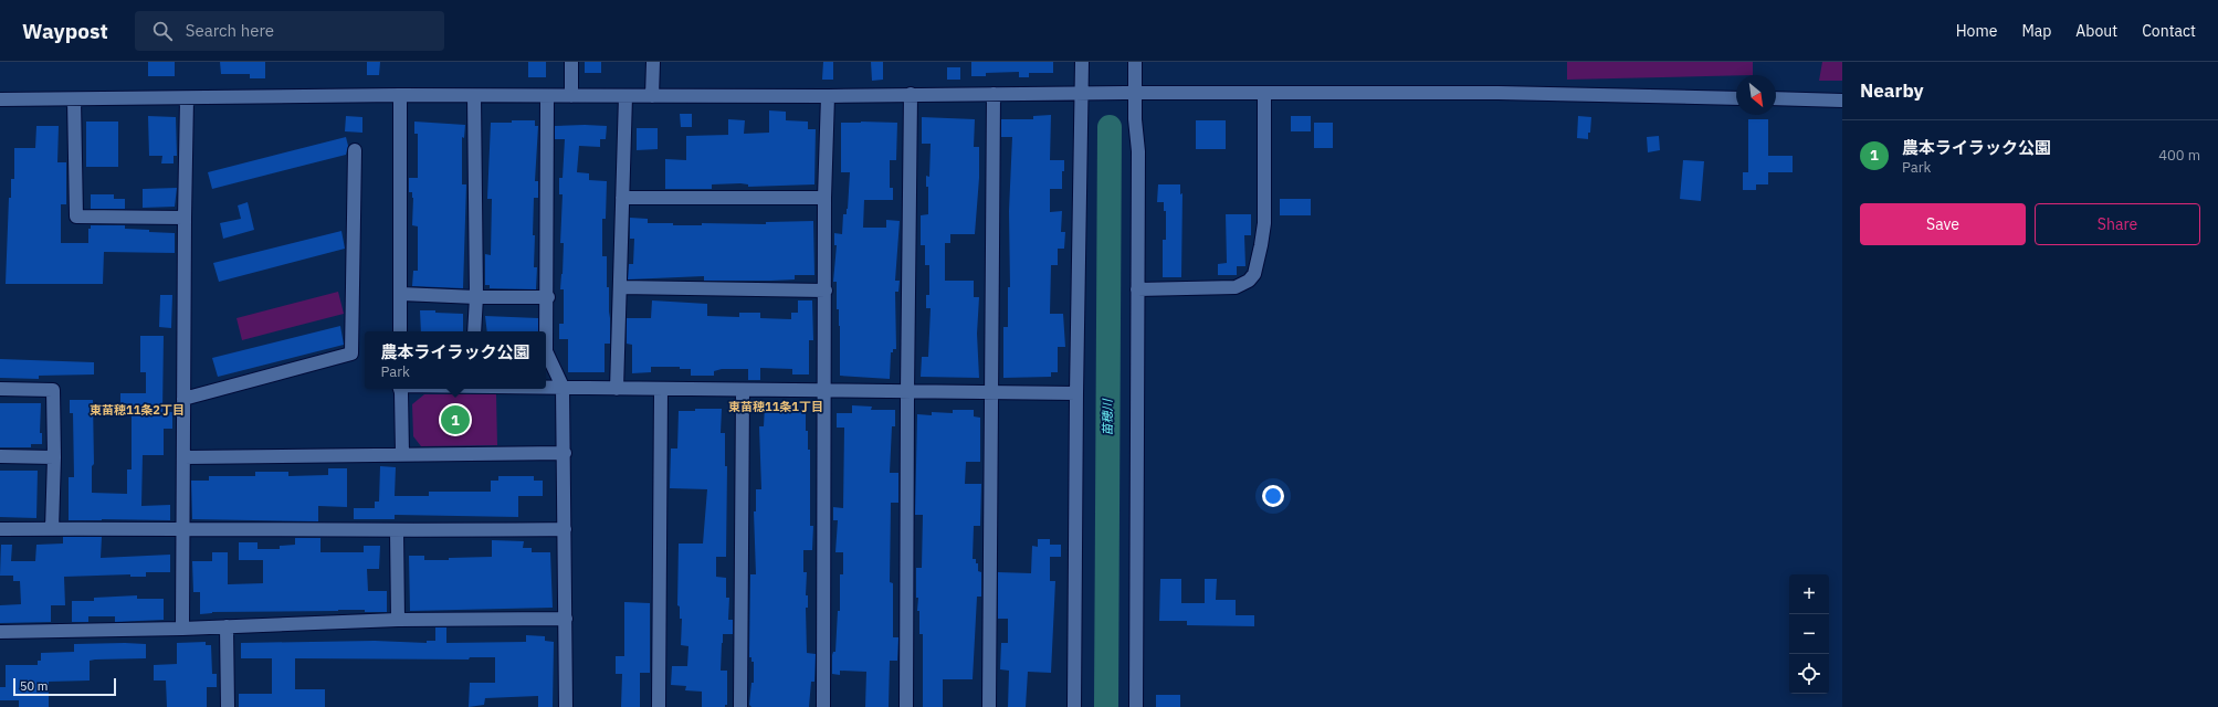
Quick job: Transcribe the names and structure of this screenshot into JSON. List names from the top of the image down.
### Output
{
  "districts": ["東苗穂11条1丁目", "東苗穂11条2丁目"],
  "water": ["苗穂川"],
  "scale_bar": "50 m",
  "north": "bottom right",
  "page": {
    "header": "Waypost",
    "search": "Search here",
    "nav": [
      "Home",
      "Map",
      "About",
      "Contact"
    ],
    "heading": "Nearby",
    "list": [
      {
        "mark": "1",
        "name": "農本ライラック公園",
        "note": "Park",
        "value": "400 m"
      }
    ],
    "buttons": ["Save", "Share"],
    "popup": ["農本ライラック公園", "Park"],
    "pins": "1",
    "map_buttons": ["+", "−"],
    "scale": "50 m"
  }
}
